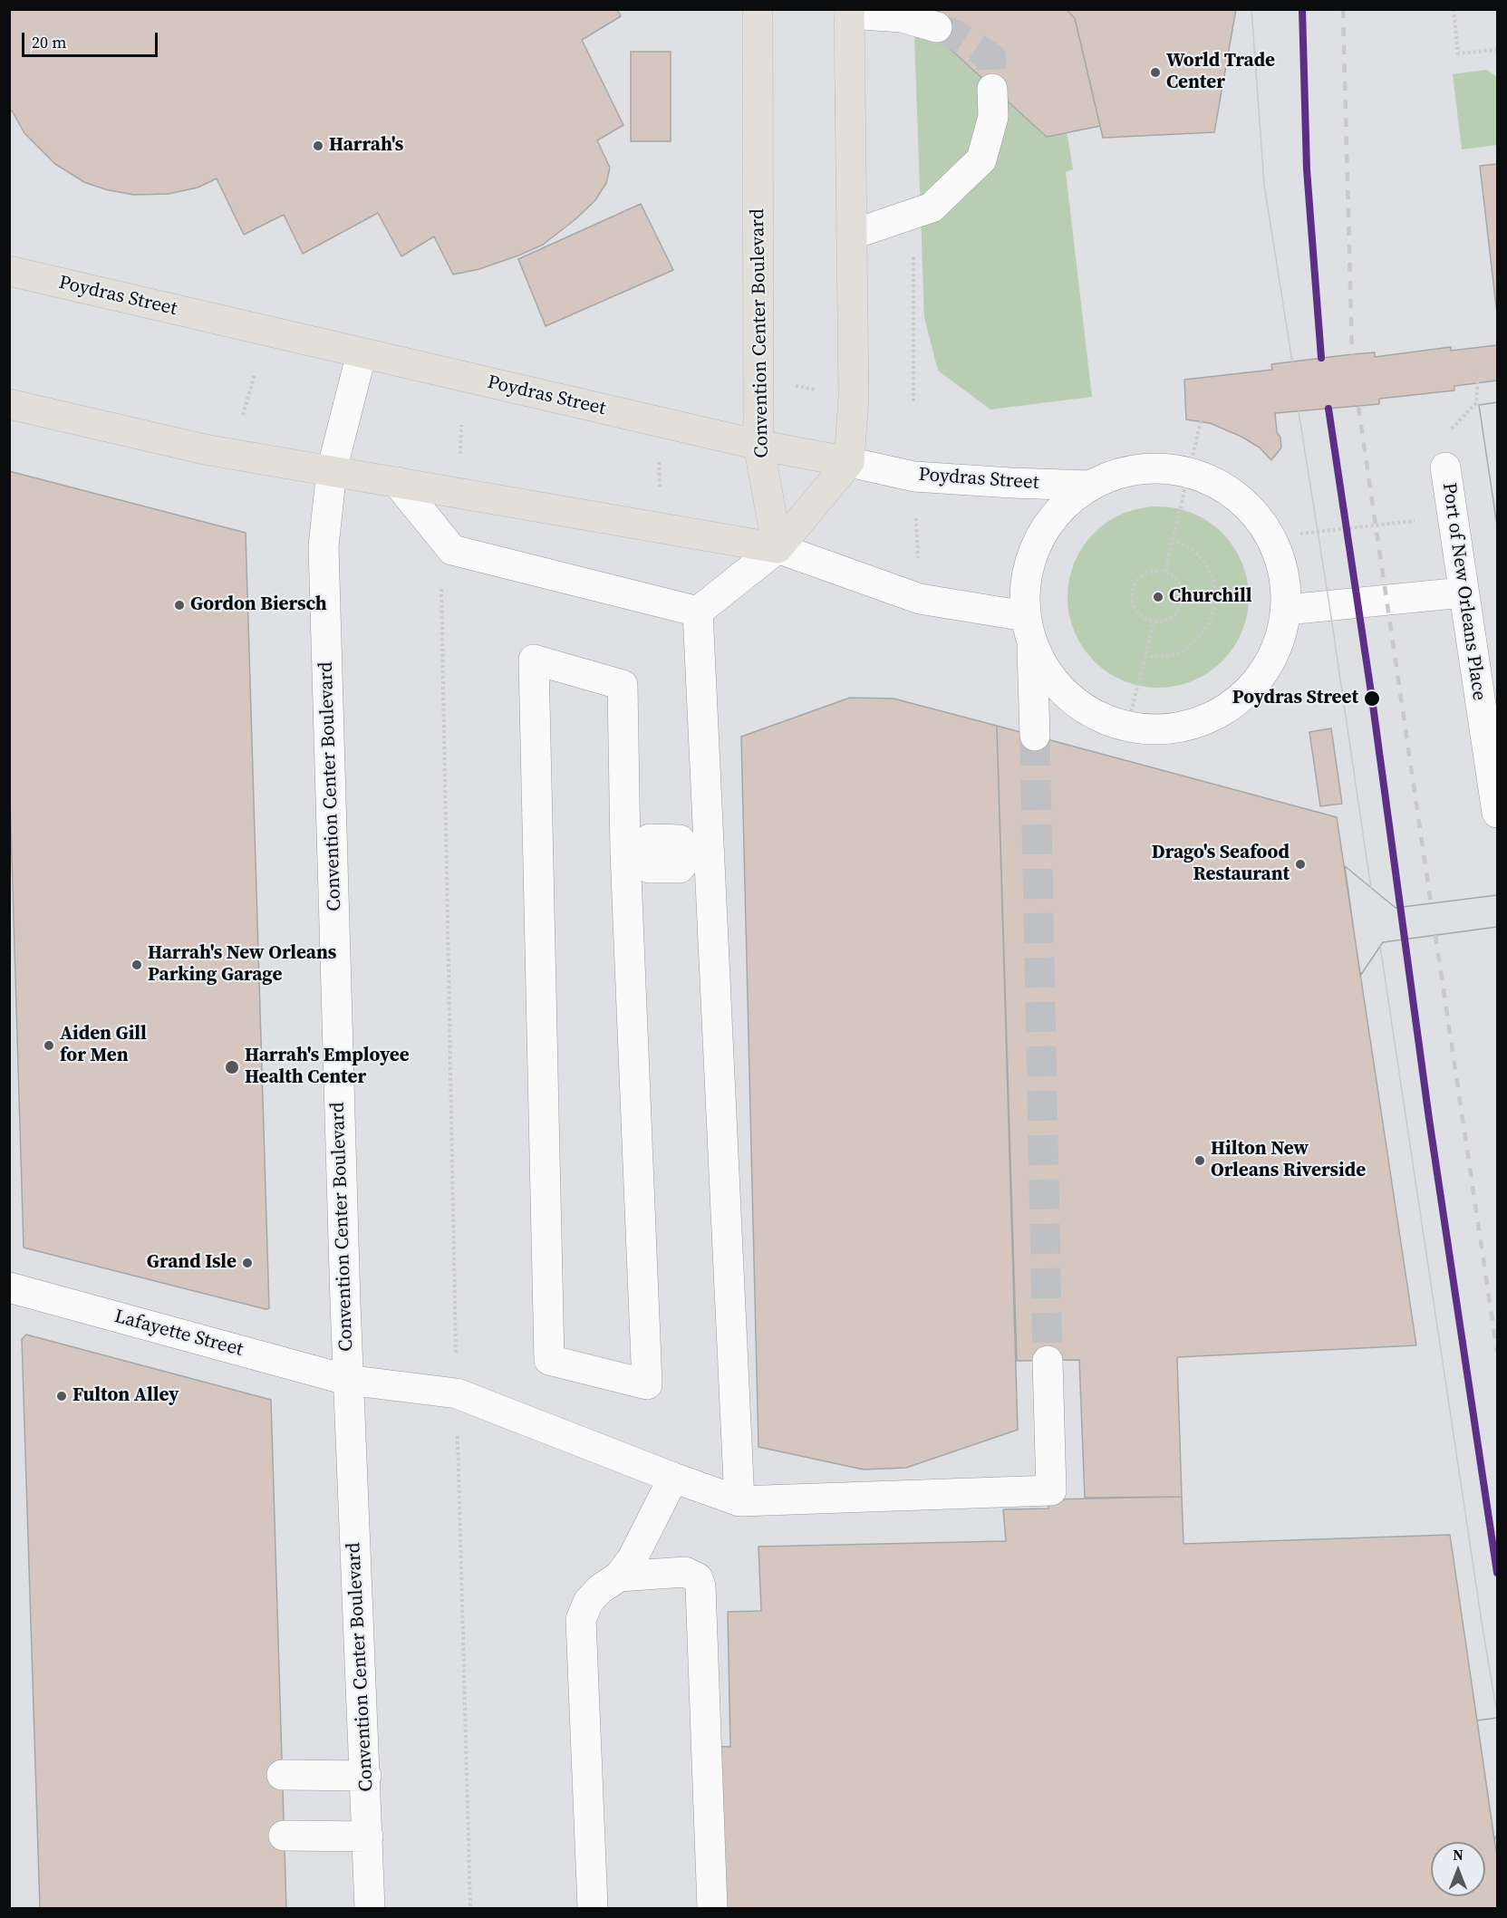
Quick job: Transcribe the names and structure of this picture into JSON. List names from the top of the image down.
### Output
{
  "streets": {
    "main road": ["Poydras Street", "Convention Center Boulevard"],
    "street": ["Port of New Orleans Place", "Lafayette Street"]
  },
  "crossings": [
    ["Poydras Street", "Convention Center Boulevard"],
    ["Convention Center Boulevard", "Lafayette Street"]
  ],
  "places": [
    "World Trade Center",
    "Harrah's",
    "Churchill",
    "Gordon Biersch",
    "Poydras Street",
    "Drago's Seafood Restaurant",
    "Harrah's New Orleans Parking Garage",
    "Aiden Gill for Men",
    "Harrah's Employee Health Center",
    "Hilton New Orleans Riverside",
    "Grand Isle",
    "Fulton Alley"
  ],
  "scale_bar": "20 m",
  "north": "top"
}
